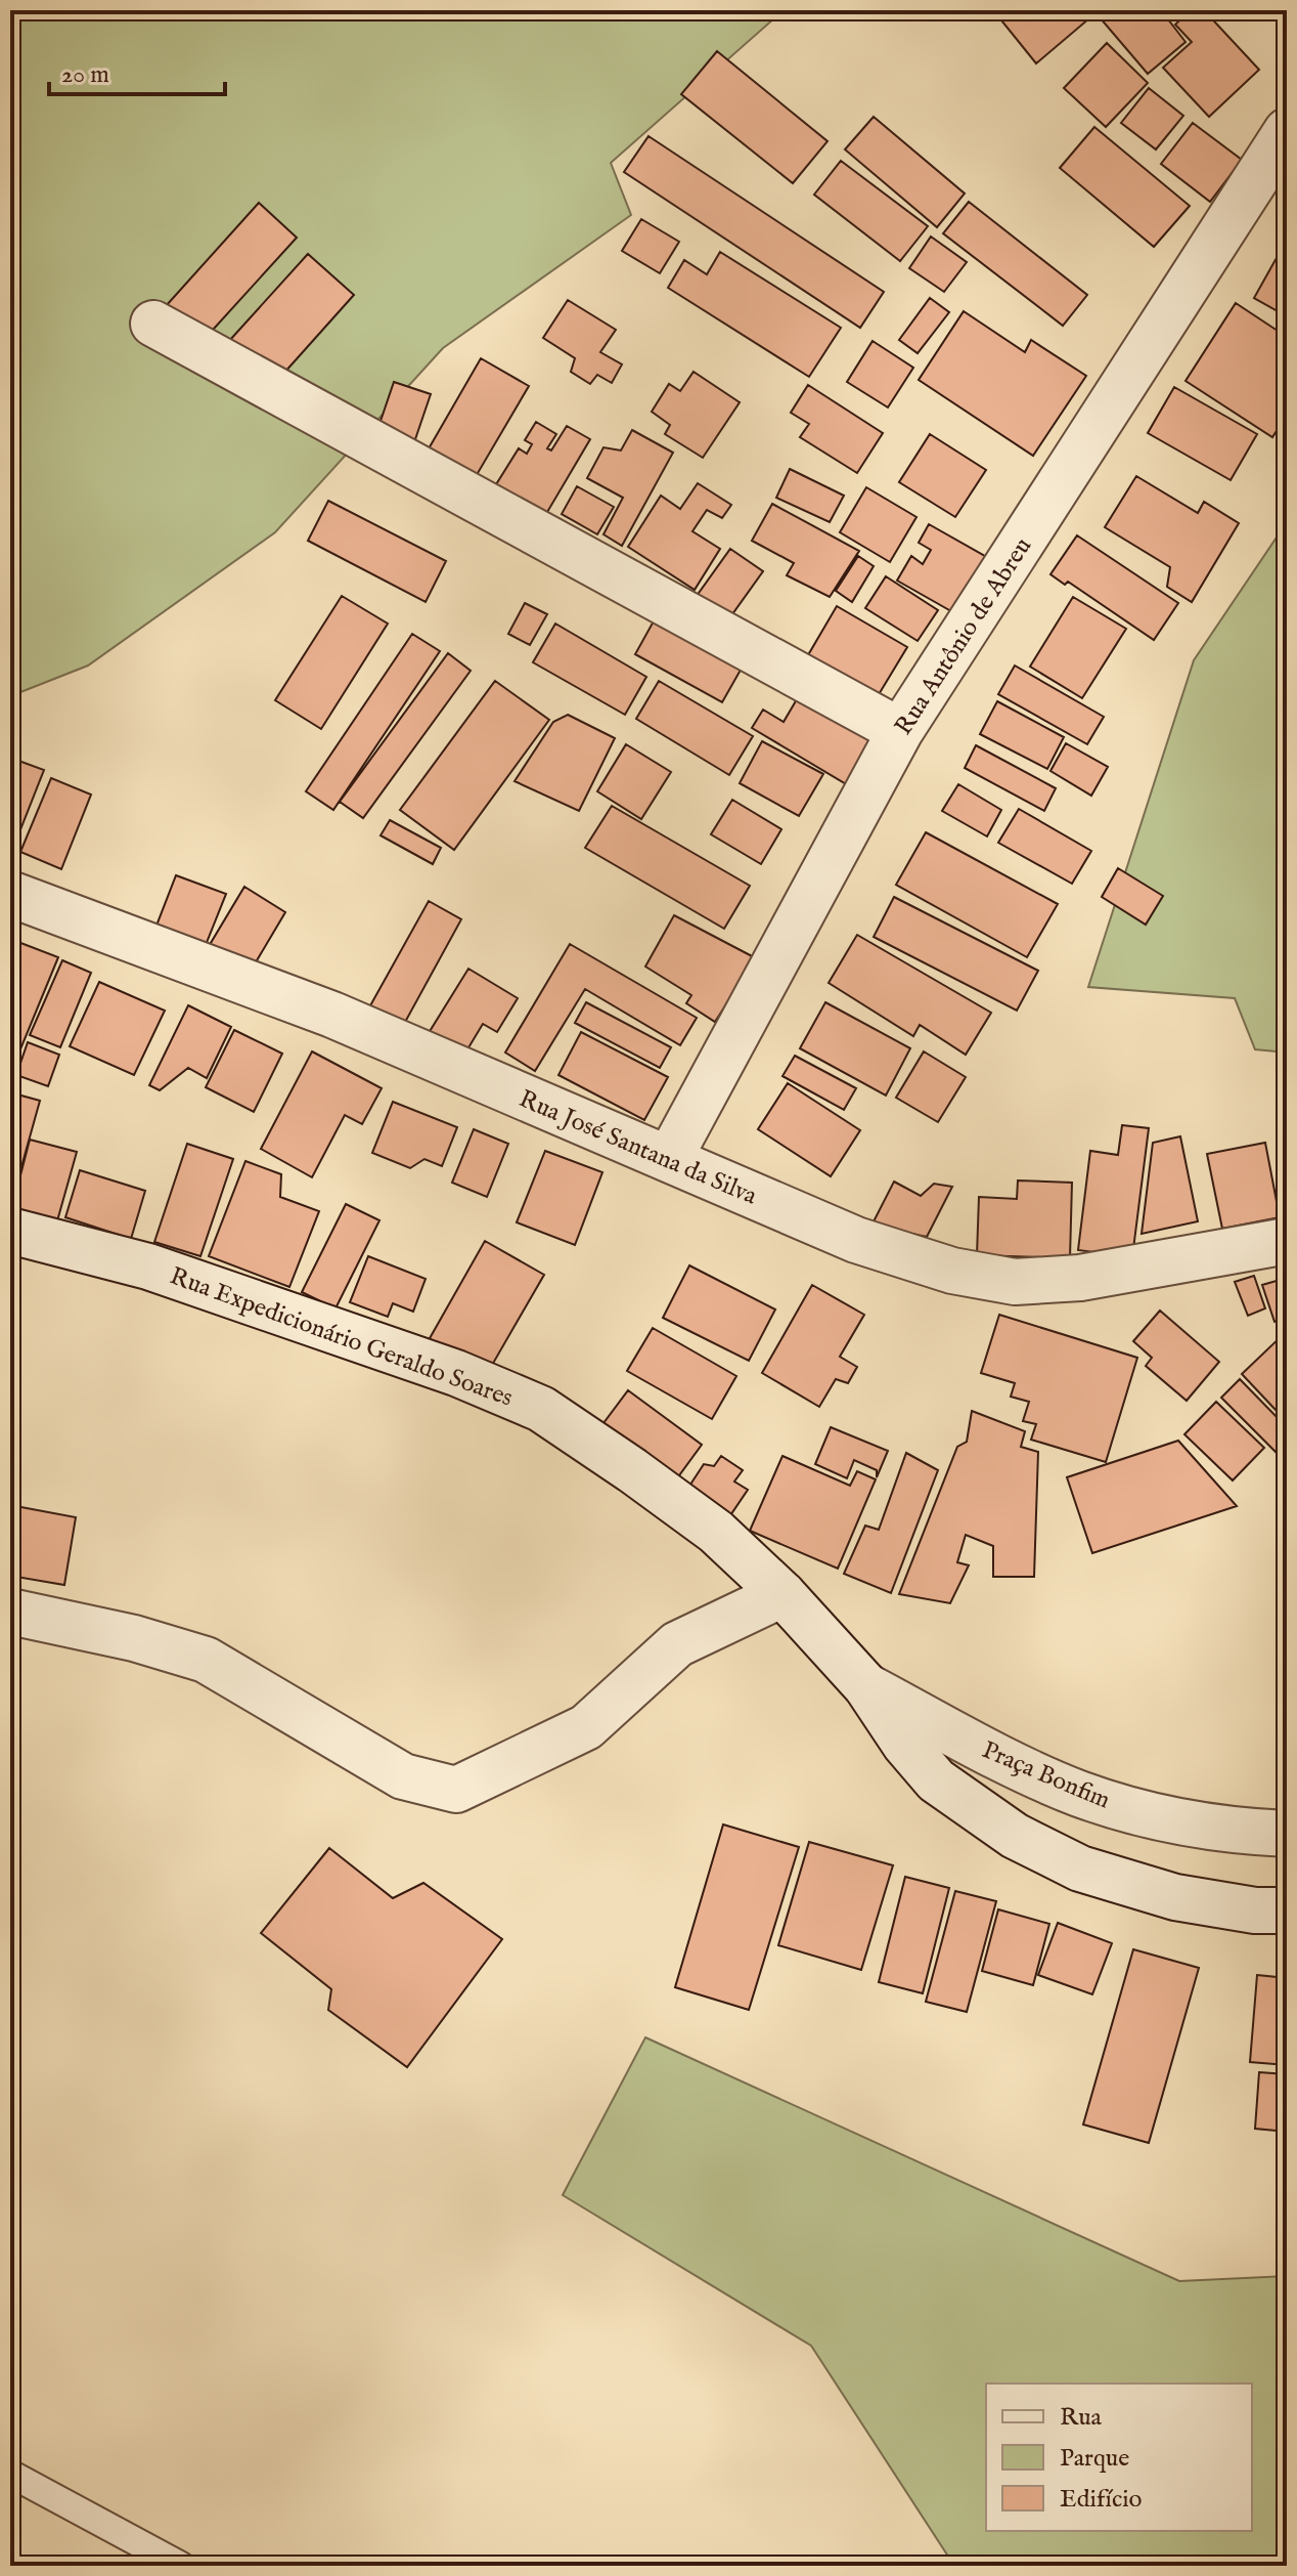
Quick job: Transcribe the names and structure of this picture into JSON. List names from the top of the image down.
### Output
{
  "streets": {
    "street": [
      "Rua Antônio de Abreu",
      "Rua José Santana da Silva",
      "Rua Expedicionário Geraldo Soares",
      "Praça Bonfim"
    ]
  },
  "crossings": [
    ["Rua Antônio de Abreu", "Rua José Santana da Silva"],
    ["Rua Expedicionário Geraldo Soares", "Praça Bonfim"]
  ],
  "legend": ["Rua", "Parque", "Edifício"],
  "scale_bar": "20 m"
}
